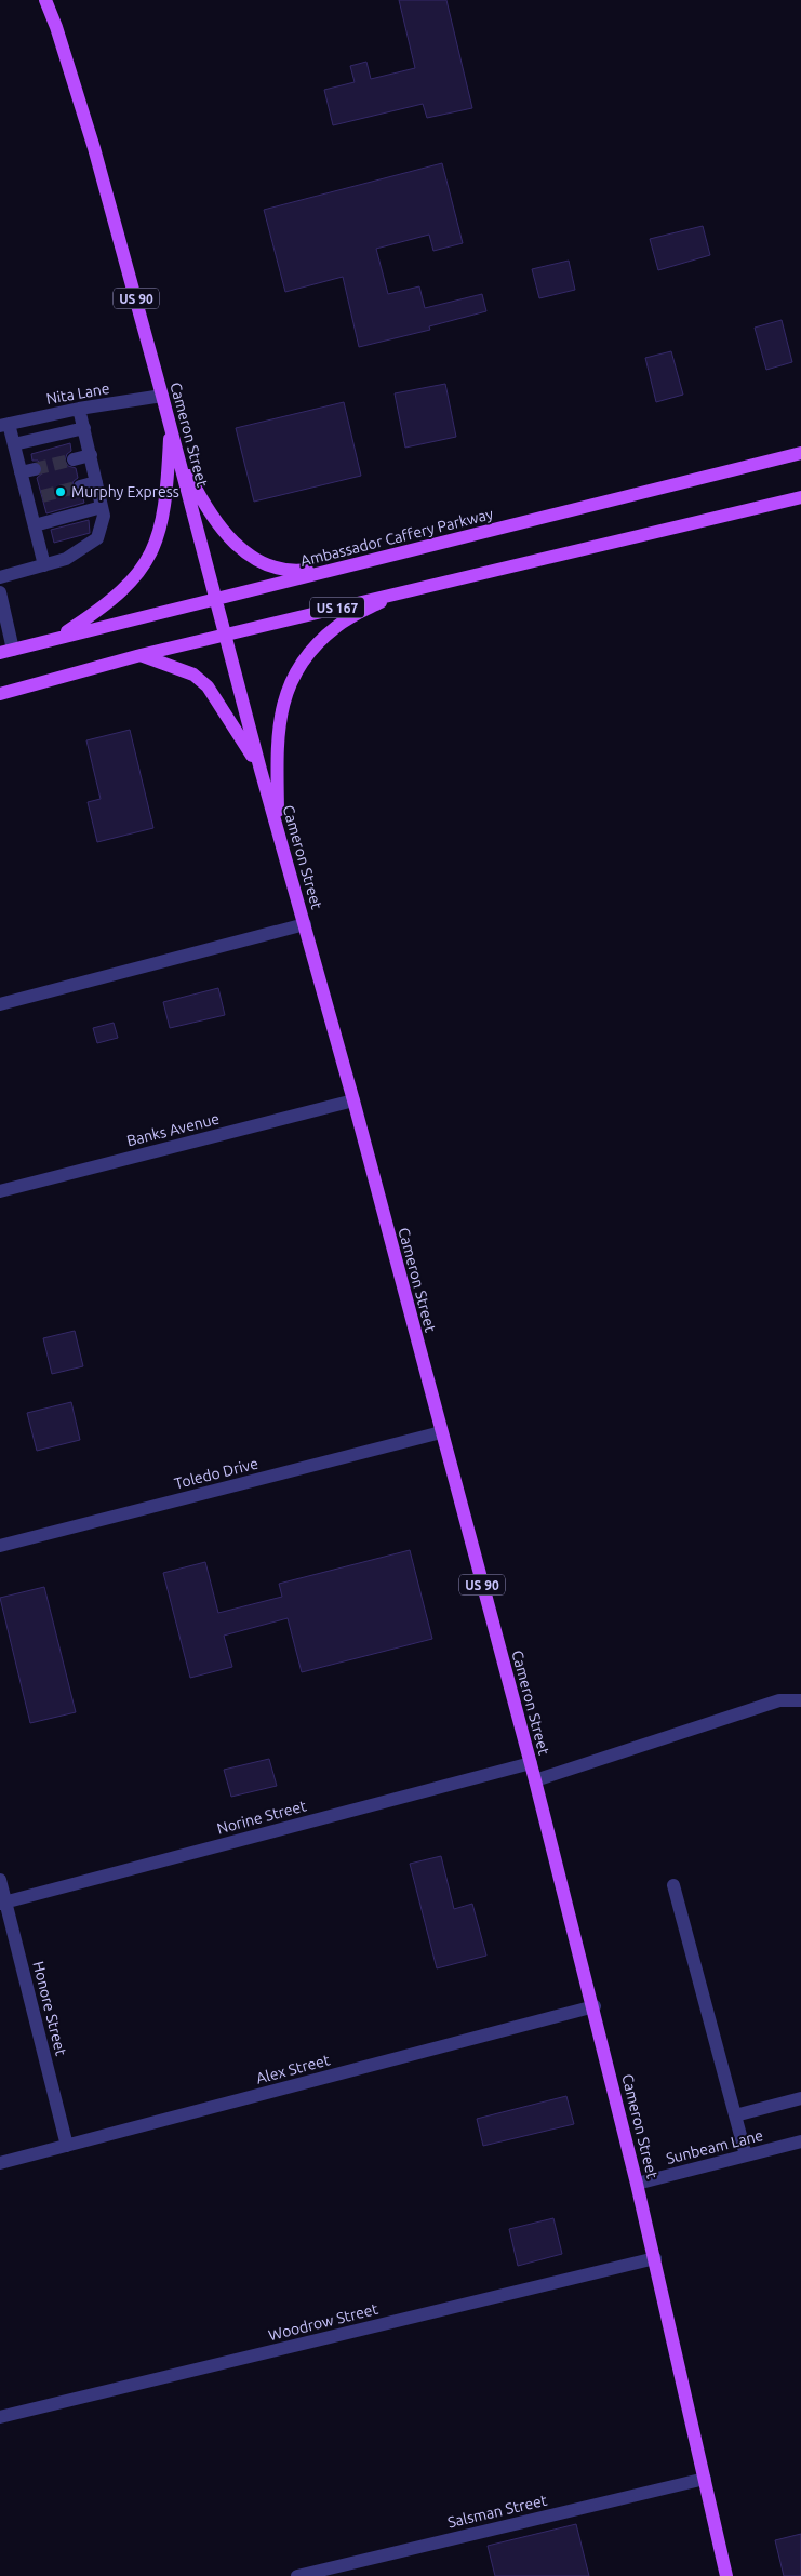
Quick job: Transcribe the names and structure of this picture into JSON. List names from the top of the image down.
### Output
{
  "streets": {
    "main road": [
      "US 90",
      "Cameron Street",
      "Ambassador Caffery Parkway",
      "US 167"
    ],
    "street": [
      "Nita Lane",
      "Banks Avenue",
      "Toledo Drive",
      "Norine Street",
      "Honore Street",
      "Alex Street",
      "Sunbeam Lane",
      "Woodrow Street",
      "Salsman Street"
    ]
  },
  "crossings": [
    ["Nita Lane", "Cameron Street"],
    ["Cameron Street", "Ambassador Caffery Parkway"],
    ["Cameron Street", "US 167"],
    ["Cameron Street", "Banks Avenue"],
    ["Cameron Street", "Toledo Drive"],
    ["Cameron Street", "Norine Street"],
    ["Cameron Street", "Alex Street"],
    ["Cameron Street", "Sunbeam Lane"],
    ["Cameron Street", "Woodrow Street"],
    ["Cameron Street", "Salsman Street"],
    ["Norine Street", "Honore Street"],
    ["Honore Street", "Alex Street"]
  ],
  "places": ["Murphy Express"]
}
